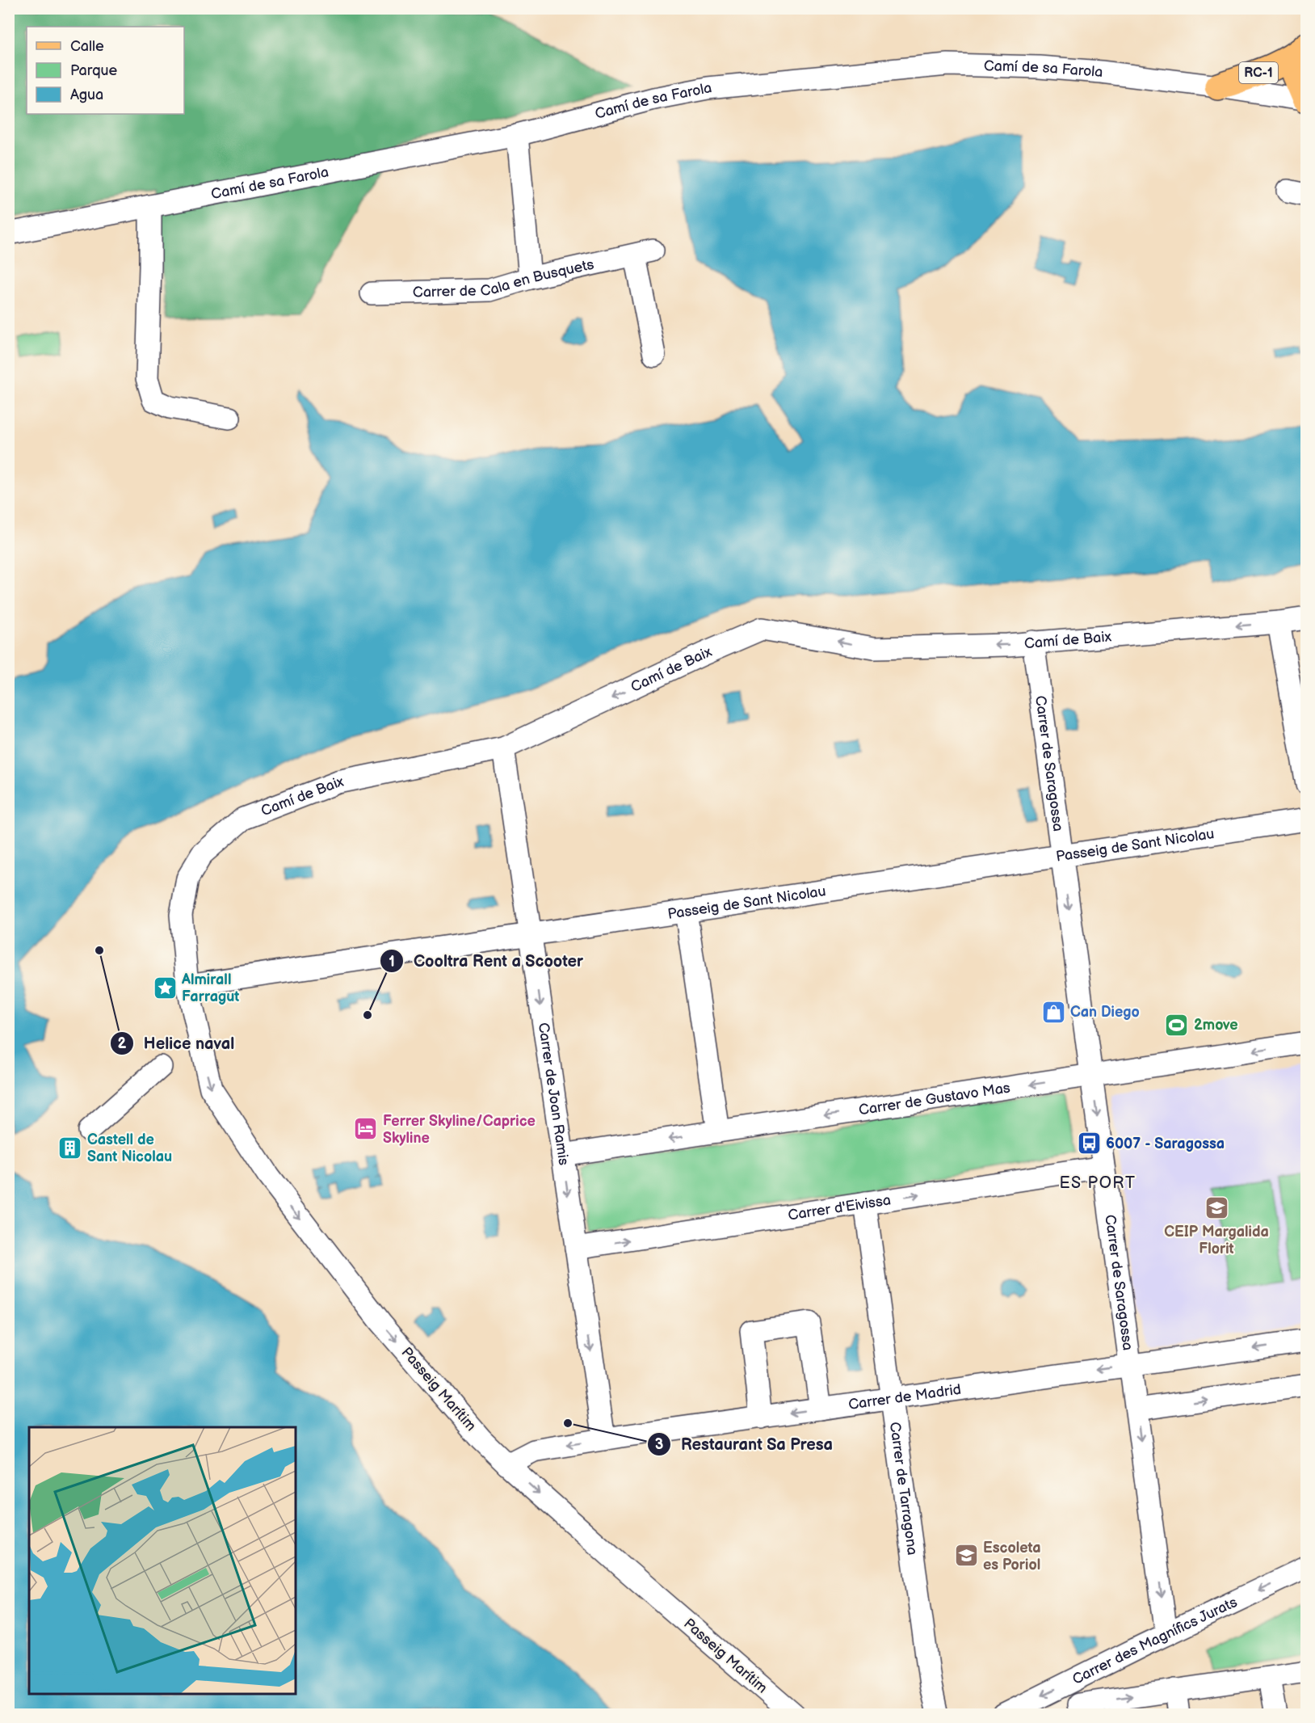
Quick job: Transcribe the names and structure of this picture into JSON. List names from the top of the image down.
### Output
{
  "streets": {
    "main road": ["RC-1"],
    "street": [
      "Camí de sa Farola",
      "Carrer de Cala en Busquets",
      "Camí de Baix",
      "Carrer de Saragossa",
      "Passeig de Sant Nicolau",
      "Carrer de Joan Ramis",
      "Carrer de Gustavo Mas",
      "Carrer d'Eivissa",
      "Passeig Marítim",
      "Carrer de Madrid",
      "Carrer de Tarragona",
      "Carrer des Magnífics Jurats"
    ]
  },
  "crossings": [
    ["Camí de sa Farola", "RC-1"],
    ["Camí de Baix", "Carrer de Saragossa"],
    ["Camí de Baix", "Passeig de Sant Nicolau"],
    ["Camí de Baix", "Carrer de Joan Ramis"],
    ["Camí de Baix", "Passeig Marítim"],
    ["Carrer de Saragossa", "Passeig de Sant Nicolau"],
    ["Carrer de Saragossa", "Carrer de Gustavo Mas"],
    ["Carrer de Saragossa", "Carrer d'Eivissa"],
    ["Carrer de Saragossa", "Carrer de Madrid"],
    ["Carrer de Saragossa", "Carrer des Magnífics Jurats"],
    ["Passeig de Sant Nicolau", "Carrer de Joan Ramis"],
    ["Passeig de Sant Nicolau", "Passeig Marítim"],
    ["Carrer de Joan Ramis", "Carrer de Gustavo Mas"],
    ["Carrer de Joan Ramis", "Carrer d'Eivissa"],
    ["Carrer de Joan Ramis", "Carrer de Madrid"],
    ["Carrer d'Eivissa", "Carrer de Tarragona"],
    ["Passeig Marítim", "Carrer de Madrid"],
    ["Carrer de Madrid", "Carrer de Tarragona"]
  ],
  "one_way": [
    "Camí de Baix",
    "Carrer de Saragossa",
    "Carrer de Gustavo Mas",
    "Carrer d'Eivissa",
    "Passeig Marítim",
    "Carrer de Madrid"
  ],
  "districts": ["ES PORT"],
  "places": {
    "other": ["Helice naval", "Cooltra Rent a Scooter", "Restaurant Sa Presa"],
    "place": ["Almirall Farragut"],
    "shop": ["Can Diego"],
    "sports": ["2move"],
    "hotel": ["Ferrer Skyline/Caprice Skyline"],
    "bus stop": ["6007 - Saragossa"],
    "building": ["Castell de Sant Nicolau"],
    "school or university": ["CEIP Margalida Florit", "Escoleta es Poriol"]
  },
  "legend": ["Calle", "Parque", "Agua"]
}
